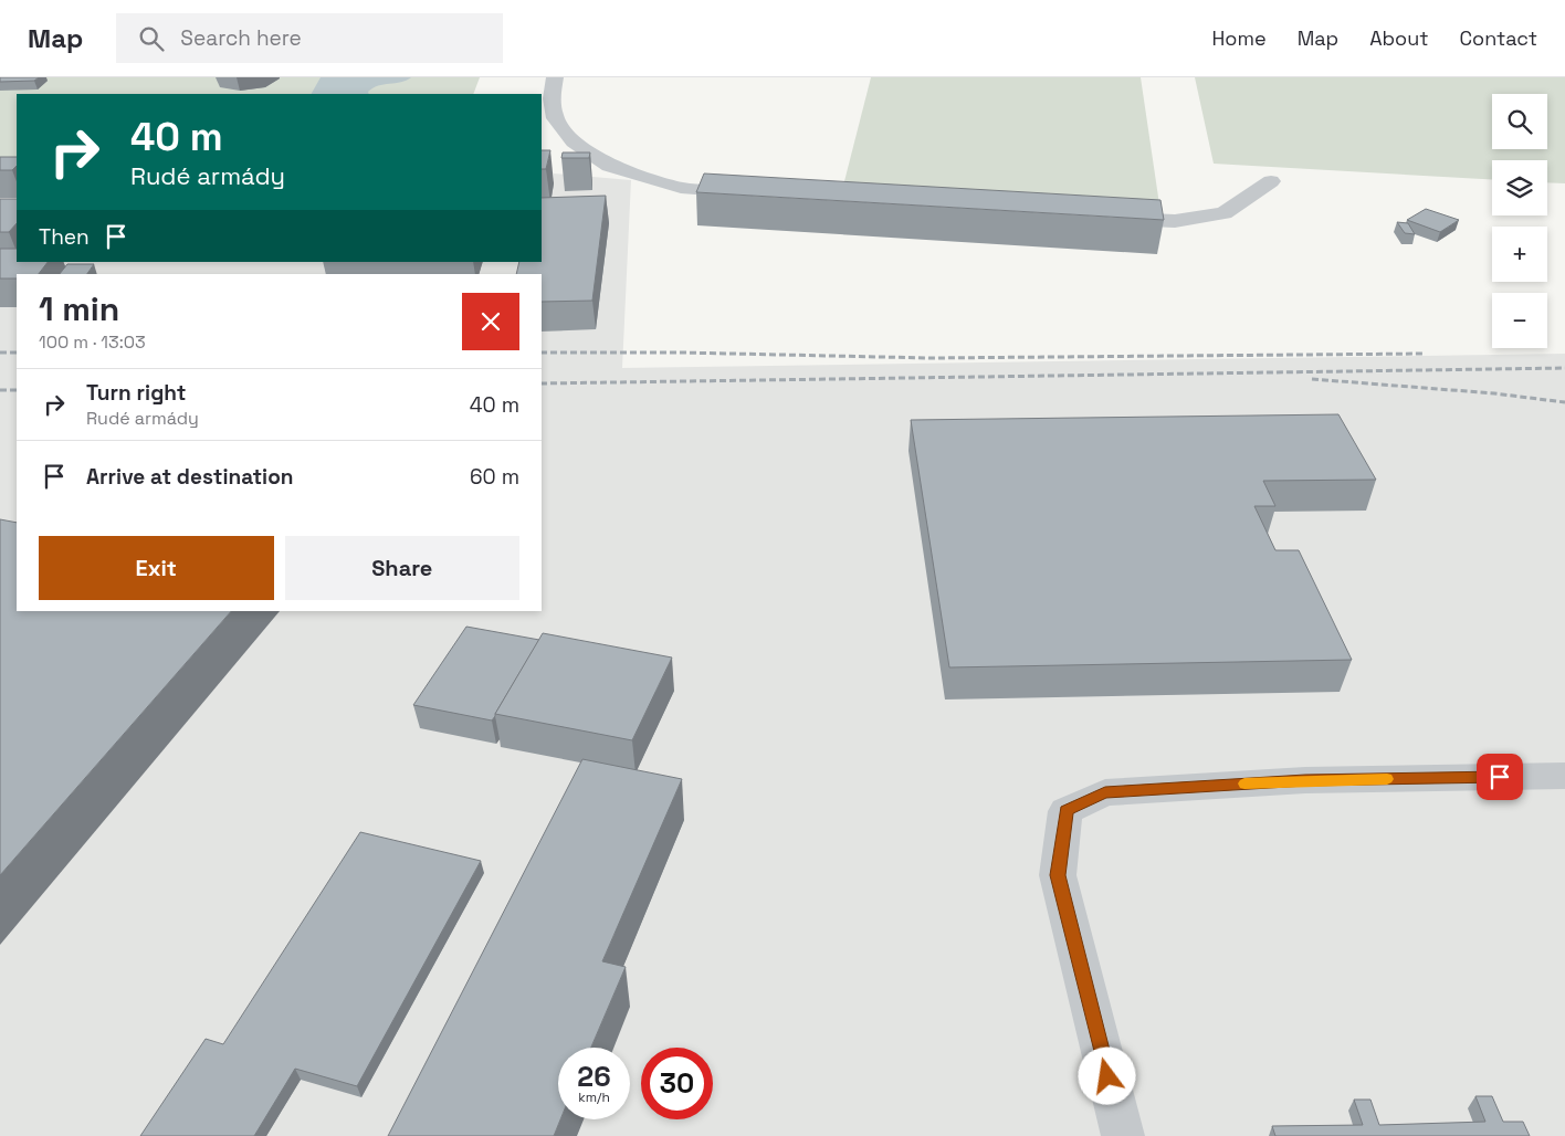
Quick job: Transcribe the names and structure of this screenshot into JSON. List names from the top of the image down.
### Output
{
  "page": {
    "header": "Map",
    "search": "Search here",
    "nav": [
      "Home",
      "Map",
      "About",
      "Contact"
    ],
    "map_buttons": ["+", "−"],
    "turn": ["40 m", "Rudé armády"],
    "then": "Then",
    "heading": ["1 min", "100 m · 13:03"],
    "list": [
      {
        "name": "Turn right",
        "note": "Rudé armády",
        "value": "40 m"
      },
      {
        "name": "Arrive at destination",
        "value": "60 m"
      }
    ],
    "buttons": ["Exit", "Share"],
    "speed": "26 km/h",
    "limit": "30"
  }
}
